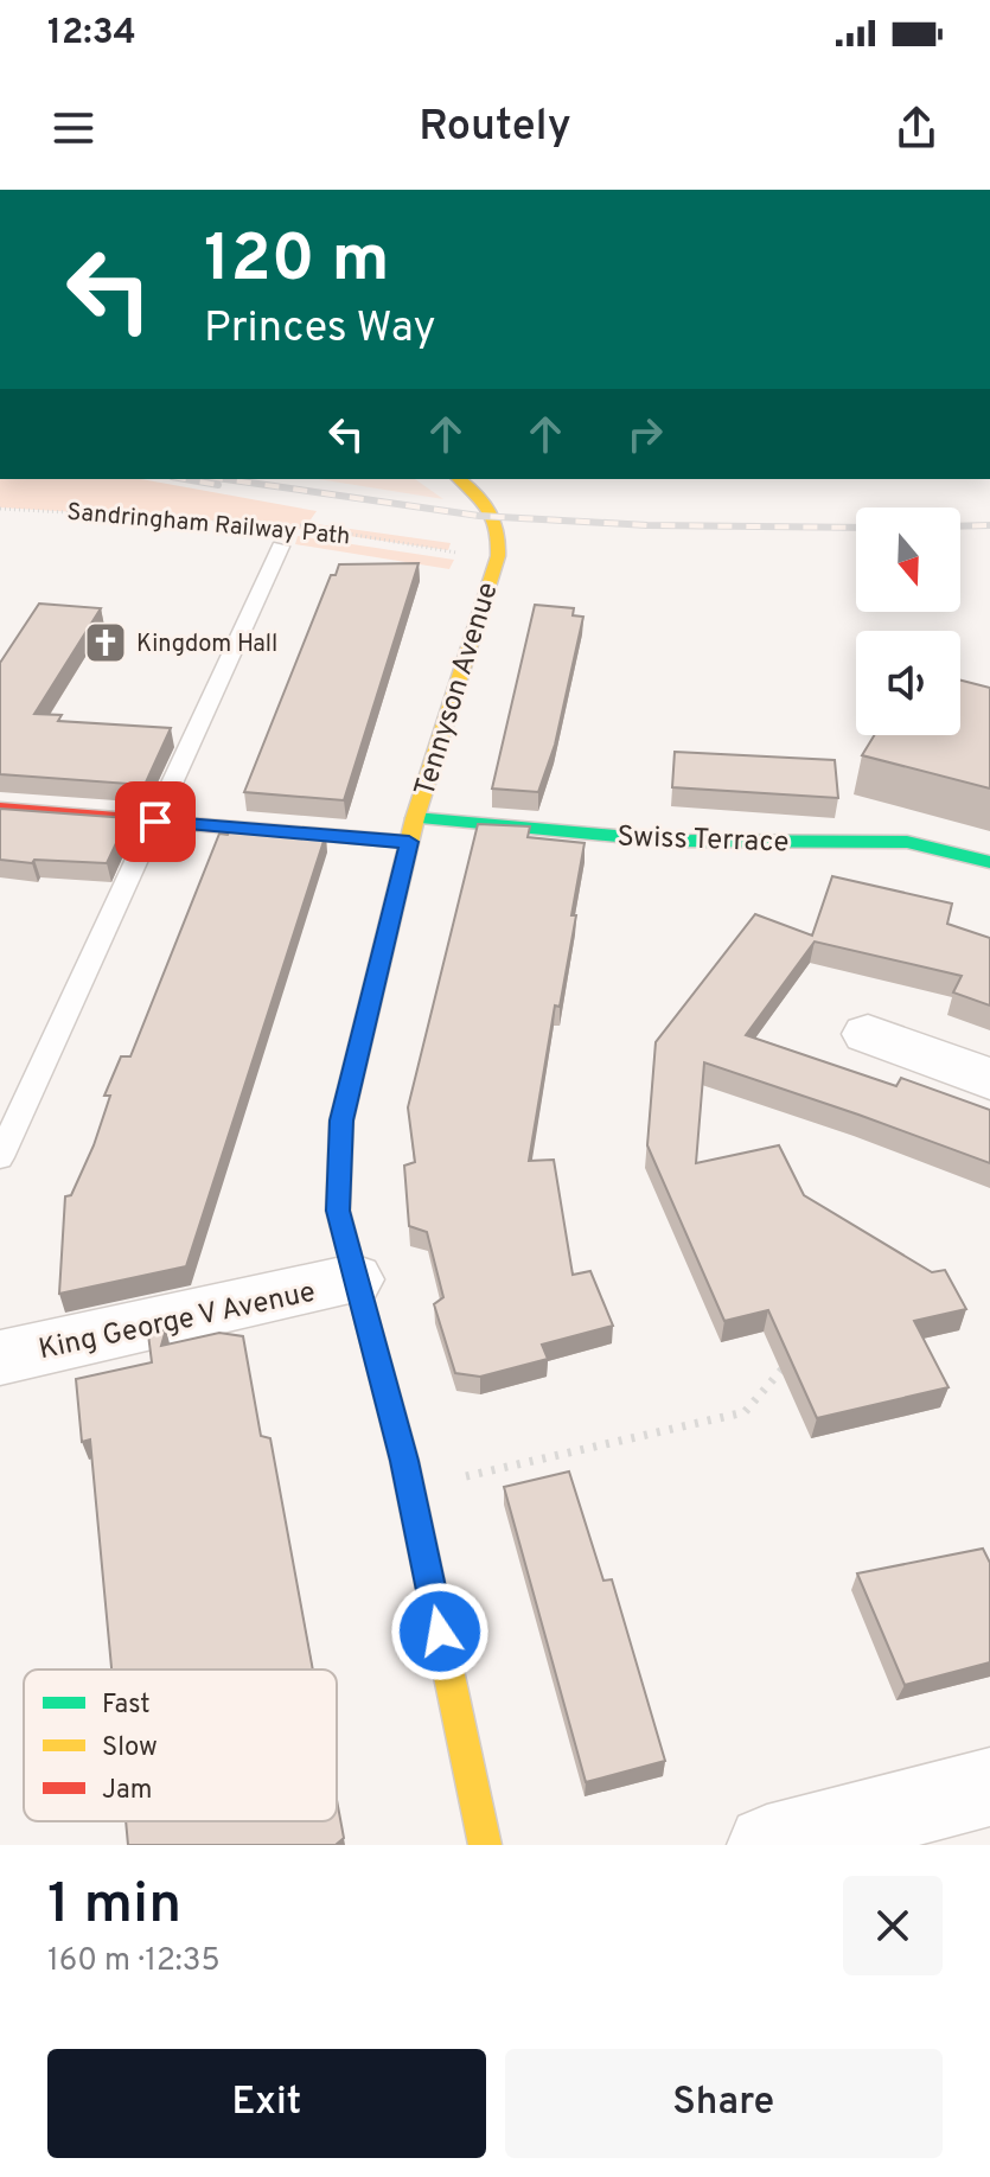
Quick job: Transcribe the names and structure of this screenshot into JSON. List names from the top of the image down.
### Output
{
  "streets": {
    "main road": ["Tennyson Avenue", "Swiss Terrace"],
    "street": ["King George V Avenue"],
    "path": ["Sandringham Railway Path"]
  },
  "crossings": [
    ["Tennyson Avenue", "Swiss Terrace"],
    ["Tennyson Avenue", "King George V Avenue"]
  ],
  "places": {
    "church": ["Kingdom Hall"]
  },
  "legend": ["Fast", "Slow", "Jam"],
  "north": "bottom",
  "page": {
    "status": "12:34",
    "header": "Routely",
    "turn": ["120 m", "Princes Way"],
    "heading": ["1 min", "160 m · 12:35"],
    "buttons": ["Exit", "Share"]
  }
}
